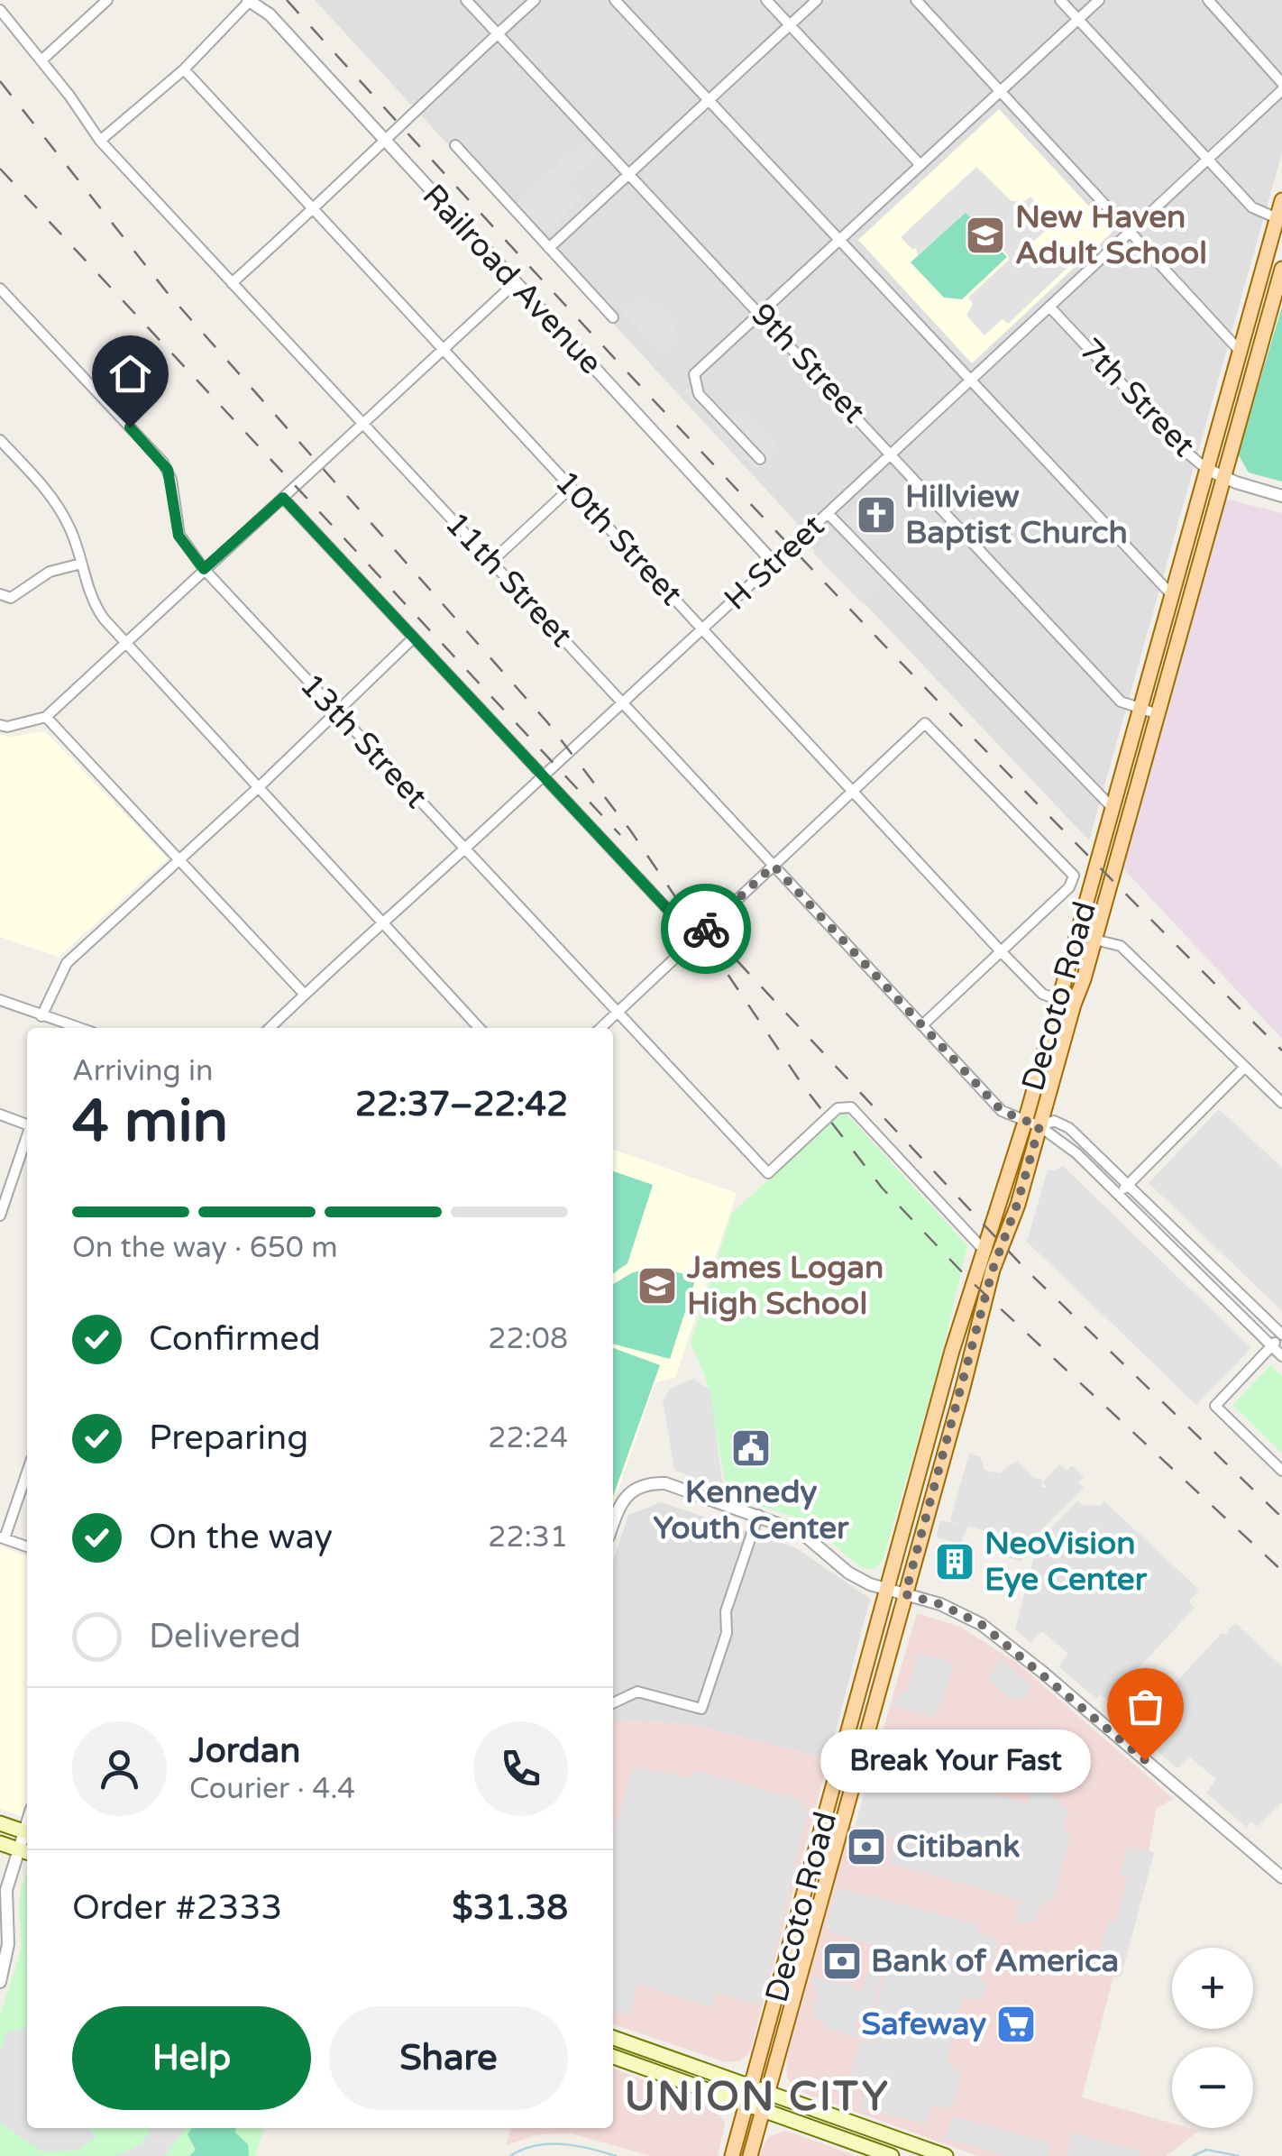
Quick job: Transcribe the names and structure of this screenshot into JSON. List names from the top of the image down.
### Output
{
  "streets": {
    "main road": ["Decoto Road"],
    "street": [
      "Railroad Avenue",
      "9th Street",
      "7th Street",
      "10th Street",
      "H Street",
      "11th Street",
      "13th Street"
    ]
  },
  "crossings": [
    ["Railroad Avenue", "H Street"],
    ["9th Street", "H Street"],
    ["9th Street", "Decoto Road"],
    ["7th Street", "H Street"],
    ["7th Street", "Decoto Road"],
    ["10th Street", "H Street"],
    ["10th Street", "Decoto Road"],
    ["H Street", "11th Street"],
    ["H Street", "13th Street"],
    ["11th Street", "Decoto Road"],
    ["13th Street", "Decoto Road"]
  ],
  "districts": ["UNION CITY"],
  "places": {
    "school or university": ["New Haven Adult School", "James Logan High School"],
    "church": ["Hillview Baptist Church"],
    "public building": ["Kennedy Youth Center"],
    "building": ["NeoVision Eye Center"],
    "other": ["Break Your Fast"],
    "bank": ["Citibank", "Bank of America"],
    "supermarket": ["Safeway"]
  },
  "page": {
    "heading": ["4 min", "Arriving in", "22:37–22:42"],
    "panel": [
      "Jordan",
      "Courier · 4.4",
      "Order #2333",
      "$31.38"
    ],
    "bar": "On the way · 650 m",
    "list": [
      ["Confirmed", "22:08"],
      ["Preparing", "22:24"],
      ["On the way", "22:31"],
      "Delivered"
    ],
    "bubble": "Break Your Fast",
    "map_buttons": ["+", "−"],
    "buttons": ["Help", "Share"]
  }
}
